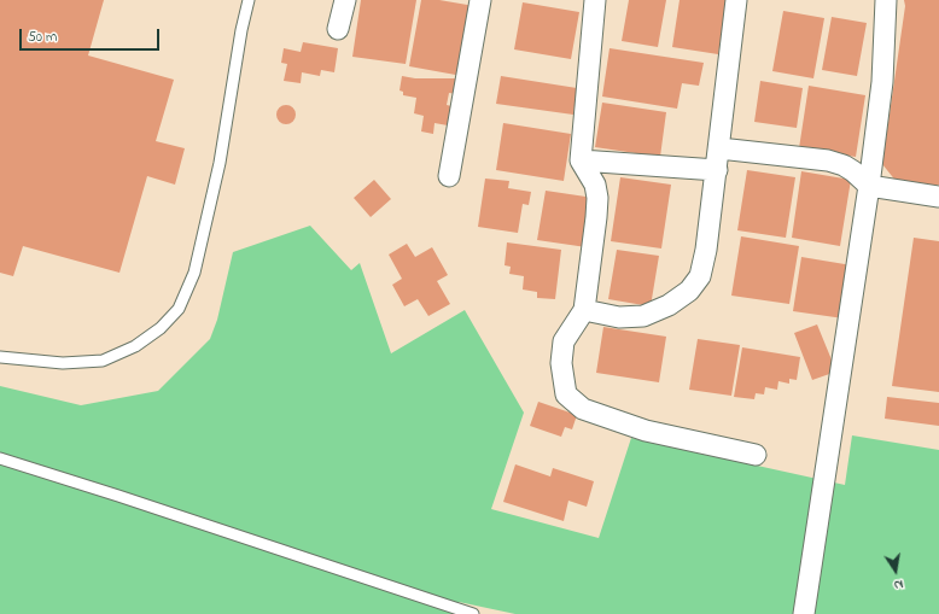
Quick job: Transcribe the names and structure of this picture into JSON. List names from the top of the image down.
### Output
{
  "scale_bar": "50 m",
  "north": "bottom"
}
